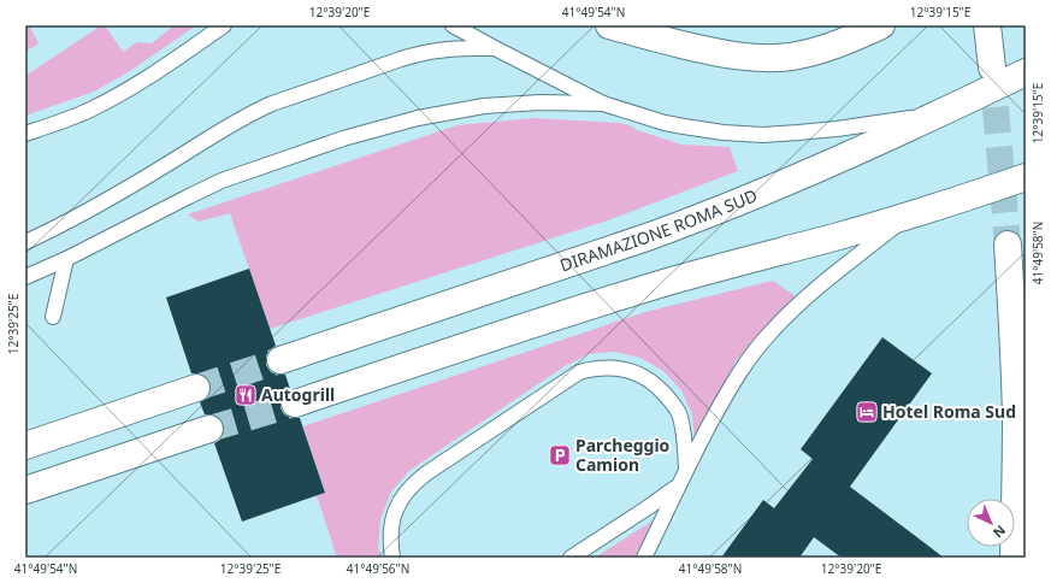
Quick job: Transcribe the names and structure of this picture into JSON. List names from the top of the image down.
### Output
{
  "streets": {
    "main road": ["DIRAMAZIONE ROMA SUD"]
  },
  "places": {
    "restaurant": ["Autogrill"],
    "hotel": ["Hotel Roma Sud"],
    "parking": ["Parcheggio Camion"]
  },
  "north": "bottom right",
  "coordinates": [
    "12°39'20\"E",
    "41°49'54\"N",
    "12°39'15\"E",
    "41°49'58\"N",
    "12°39'25\"E",
    "41°49'56\"N"
  ]
}
